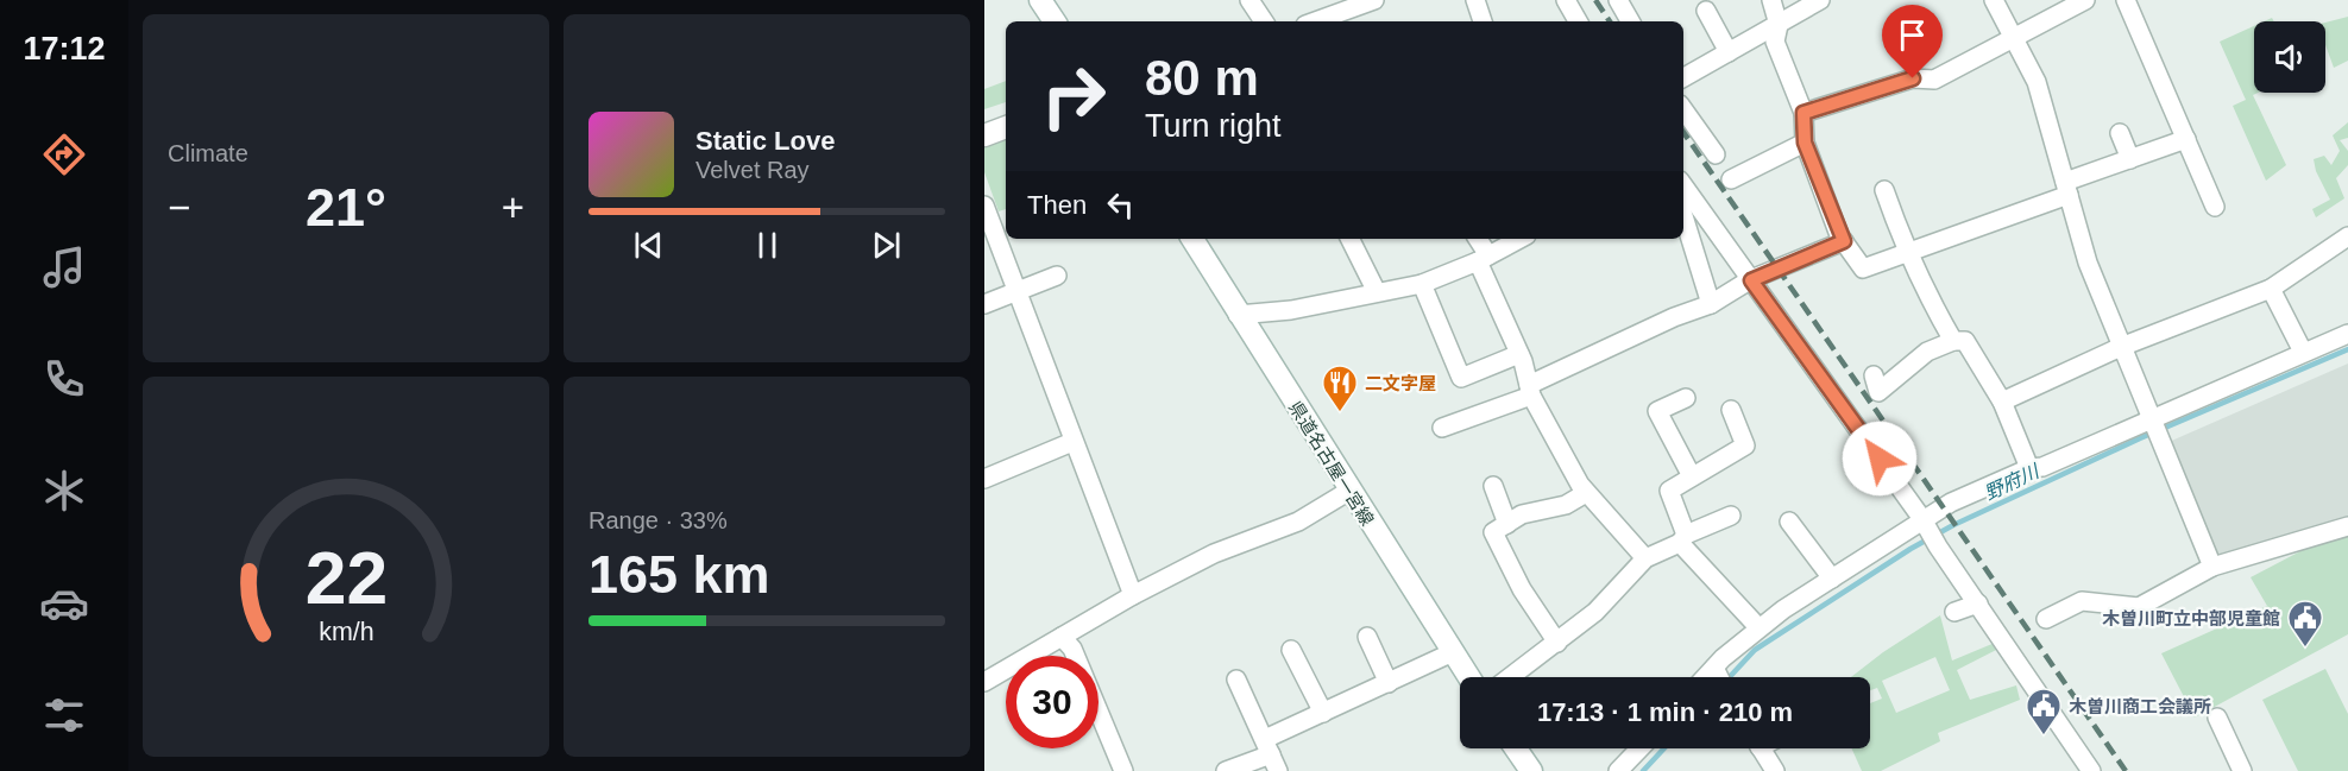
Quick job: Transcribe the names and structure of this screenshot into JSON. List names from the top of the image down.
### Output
{
  "streets": {
    "main road": ["県道名古屋一宮線"]
  },
  "water": ["野府川"],
  "places": {
    "restaurant": ["二文字屋"],
    "public building": ["木曽川町立中部児童館", "木曽川商工会議所"]
  },
  "page": {
    "tabs": "17:12",
    "tile": [
      "Climate",
      ["Range · 33%", "165 km"]
    ],
    "turn": ["80 m", "Turn right"],
    "song": ["Static Love", "Velvet Ray"],
    "then": "Then",
    "heat": ["−", "21°", "+"],
    "limit": "30",
    "trip": "17:13 · 1 min · 210 m",
    "gauge": ["22", "km/h"]
  }
}
